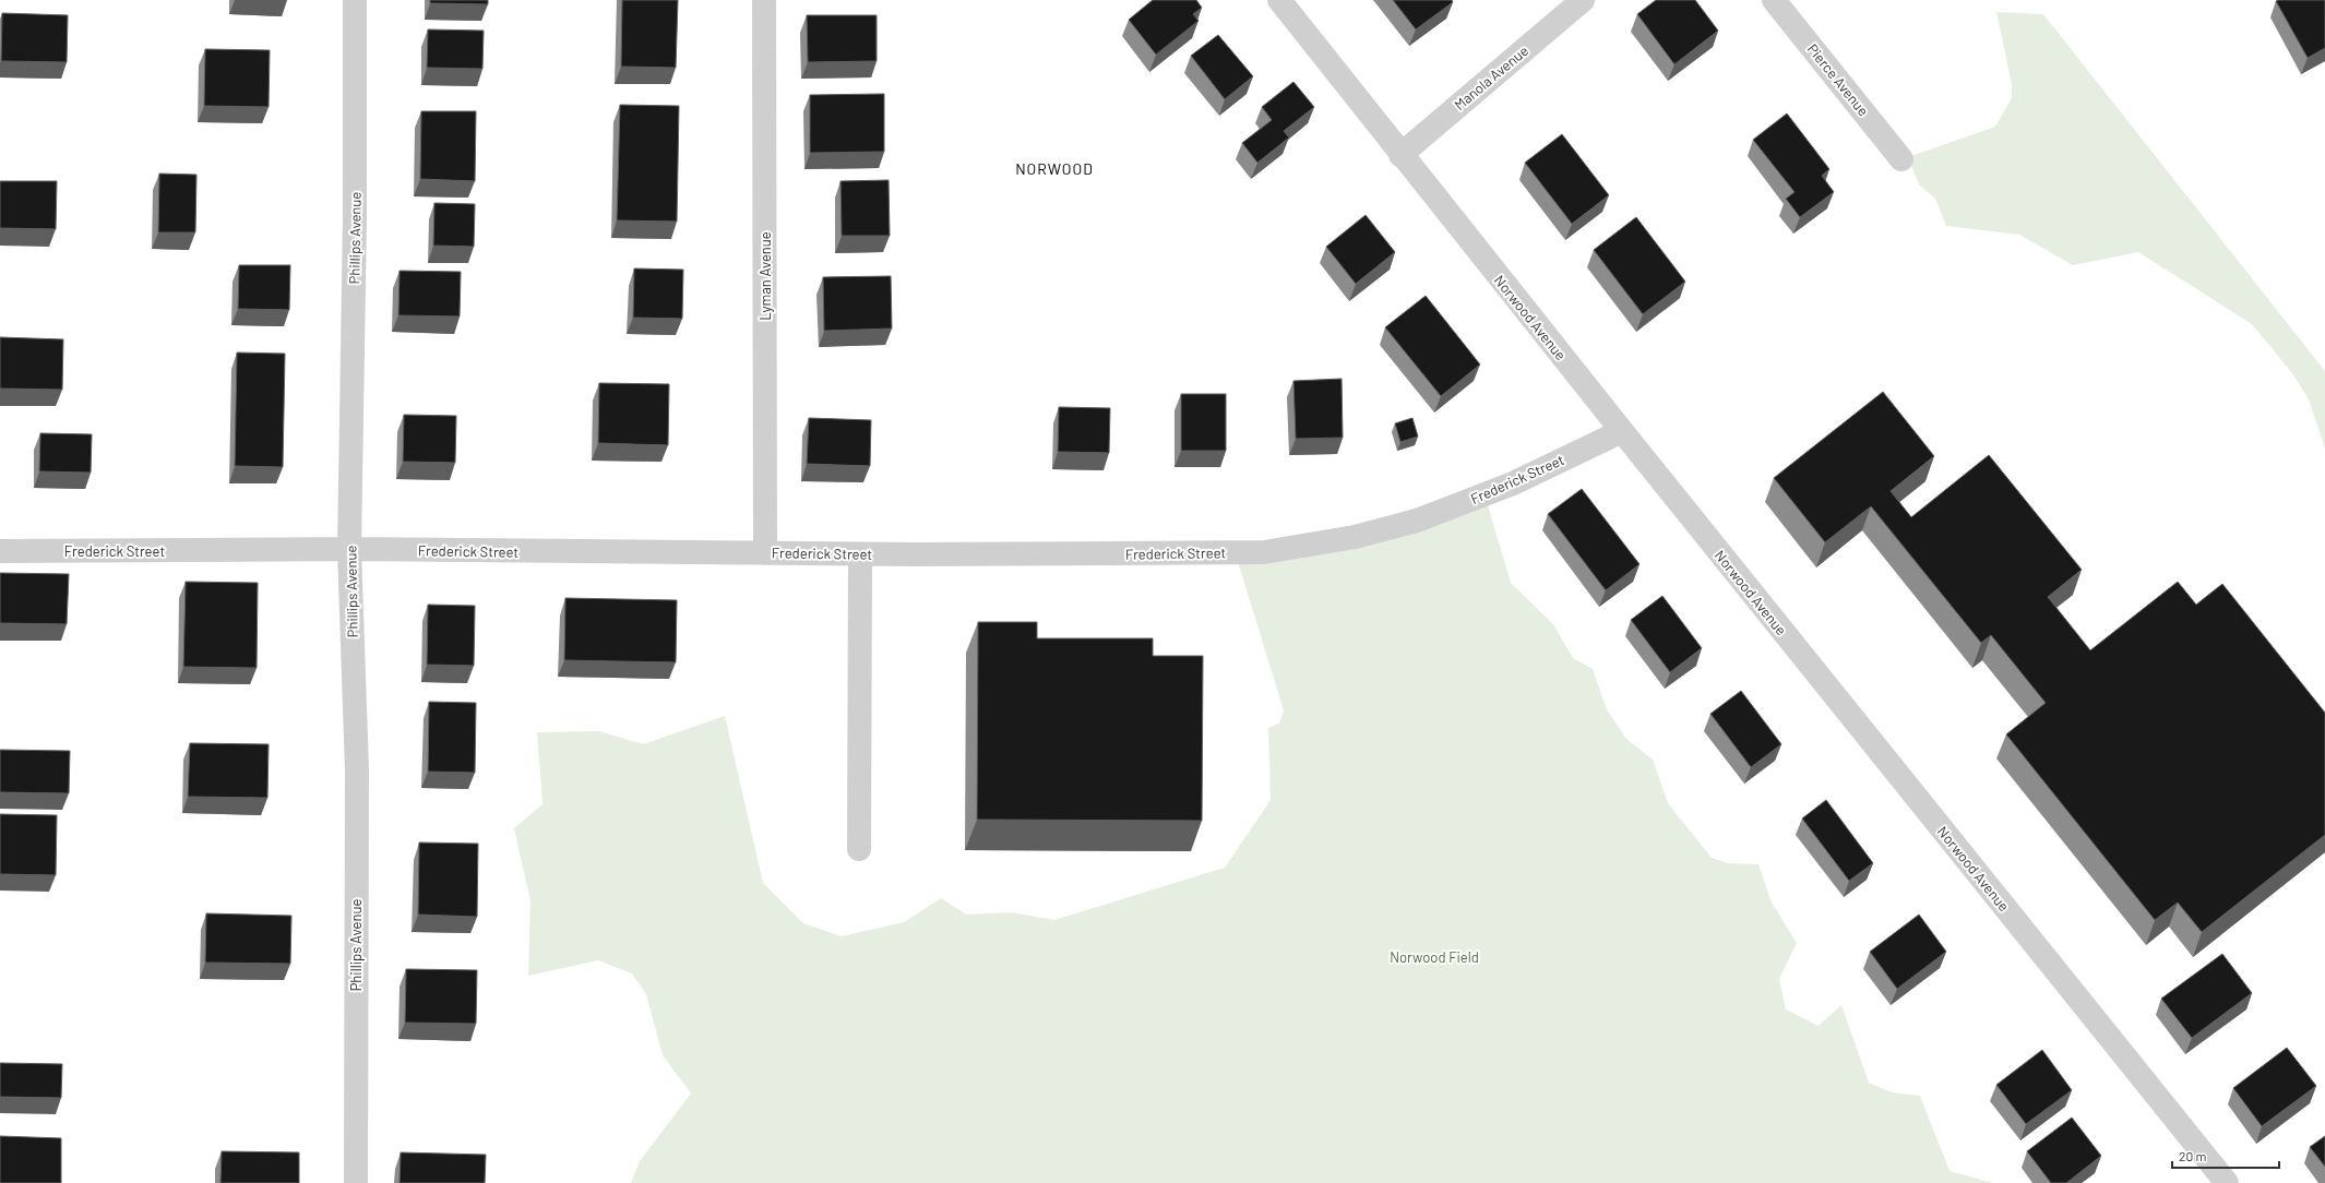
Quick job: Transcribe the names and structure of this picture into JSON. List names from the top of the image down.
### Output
{
  "streets": {
    "street": [
      "Manola Avenue",
      "Pierce Avenue",
      "Phillips Avenue",
      "Lyman Avenue",
      "Norwood Avenue",
      "Frederick Street"
    ]
  },
  "crossings": [
    ["Manola Avenue", "Norwood Avenue"],
    ["Phillips Avenue", "Frederick Street"],
    ["Lyman Avenue", "Frederick Street"],
    ["Norwood Avenue", "Frederick Street"]
  ],
  "districts": ["NORWOOD"],
  "parks": ["Norwood Field"],
  "scale_bar": "20 m"
}
